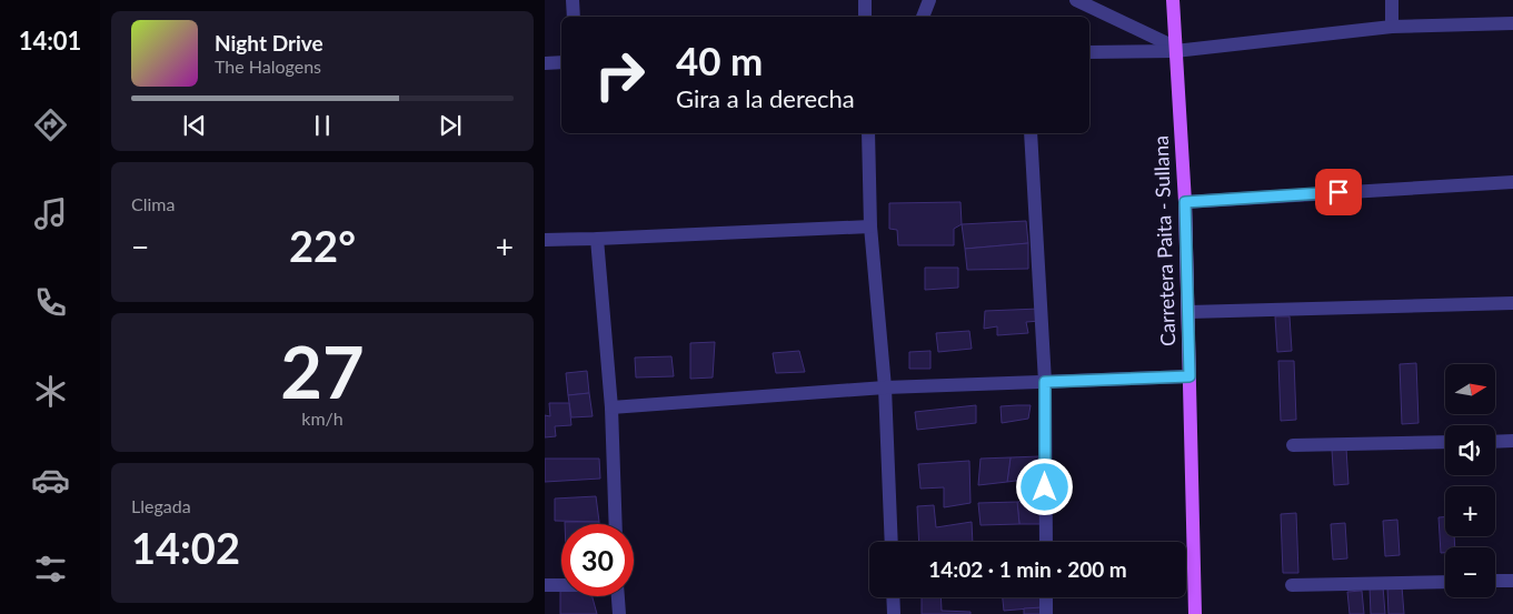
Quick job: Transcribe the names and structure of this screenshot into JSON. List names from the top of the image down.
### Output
{
  "streets": {
    "main road": ["Carretera Paita - Sullana"]
  },
  "north": "right",
  "page": {
    "tabs": "14:01",
    "turn": ["40 m", "Gira a la derecha"],
    "song": ["Night Drive", "The Halogens"],
    "tile": [
      "Clima",
      ["27", "km/h"],
      ["Llegada", "14:02"]
    ],
    "heat": ["−", "22°", "+"],
    "map_buttons": ["+", "−"],
    "limit": "30",
    "trip": "14:02 · 1 min · 200 m"
  }
}
